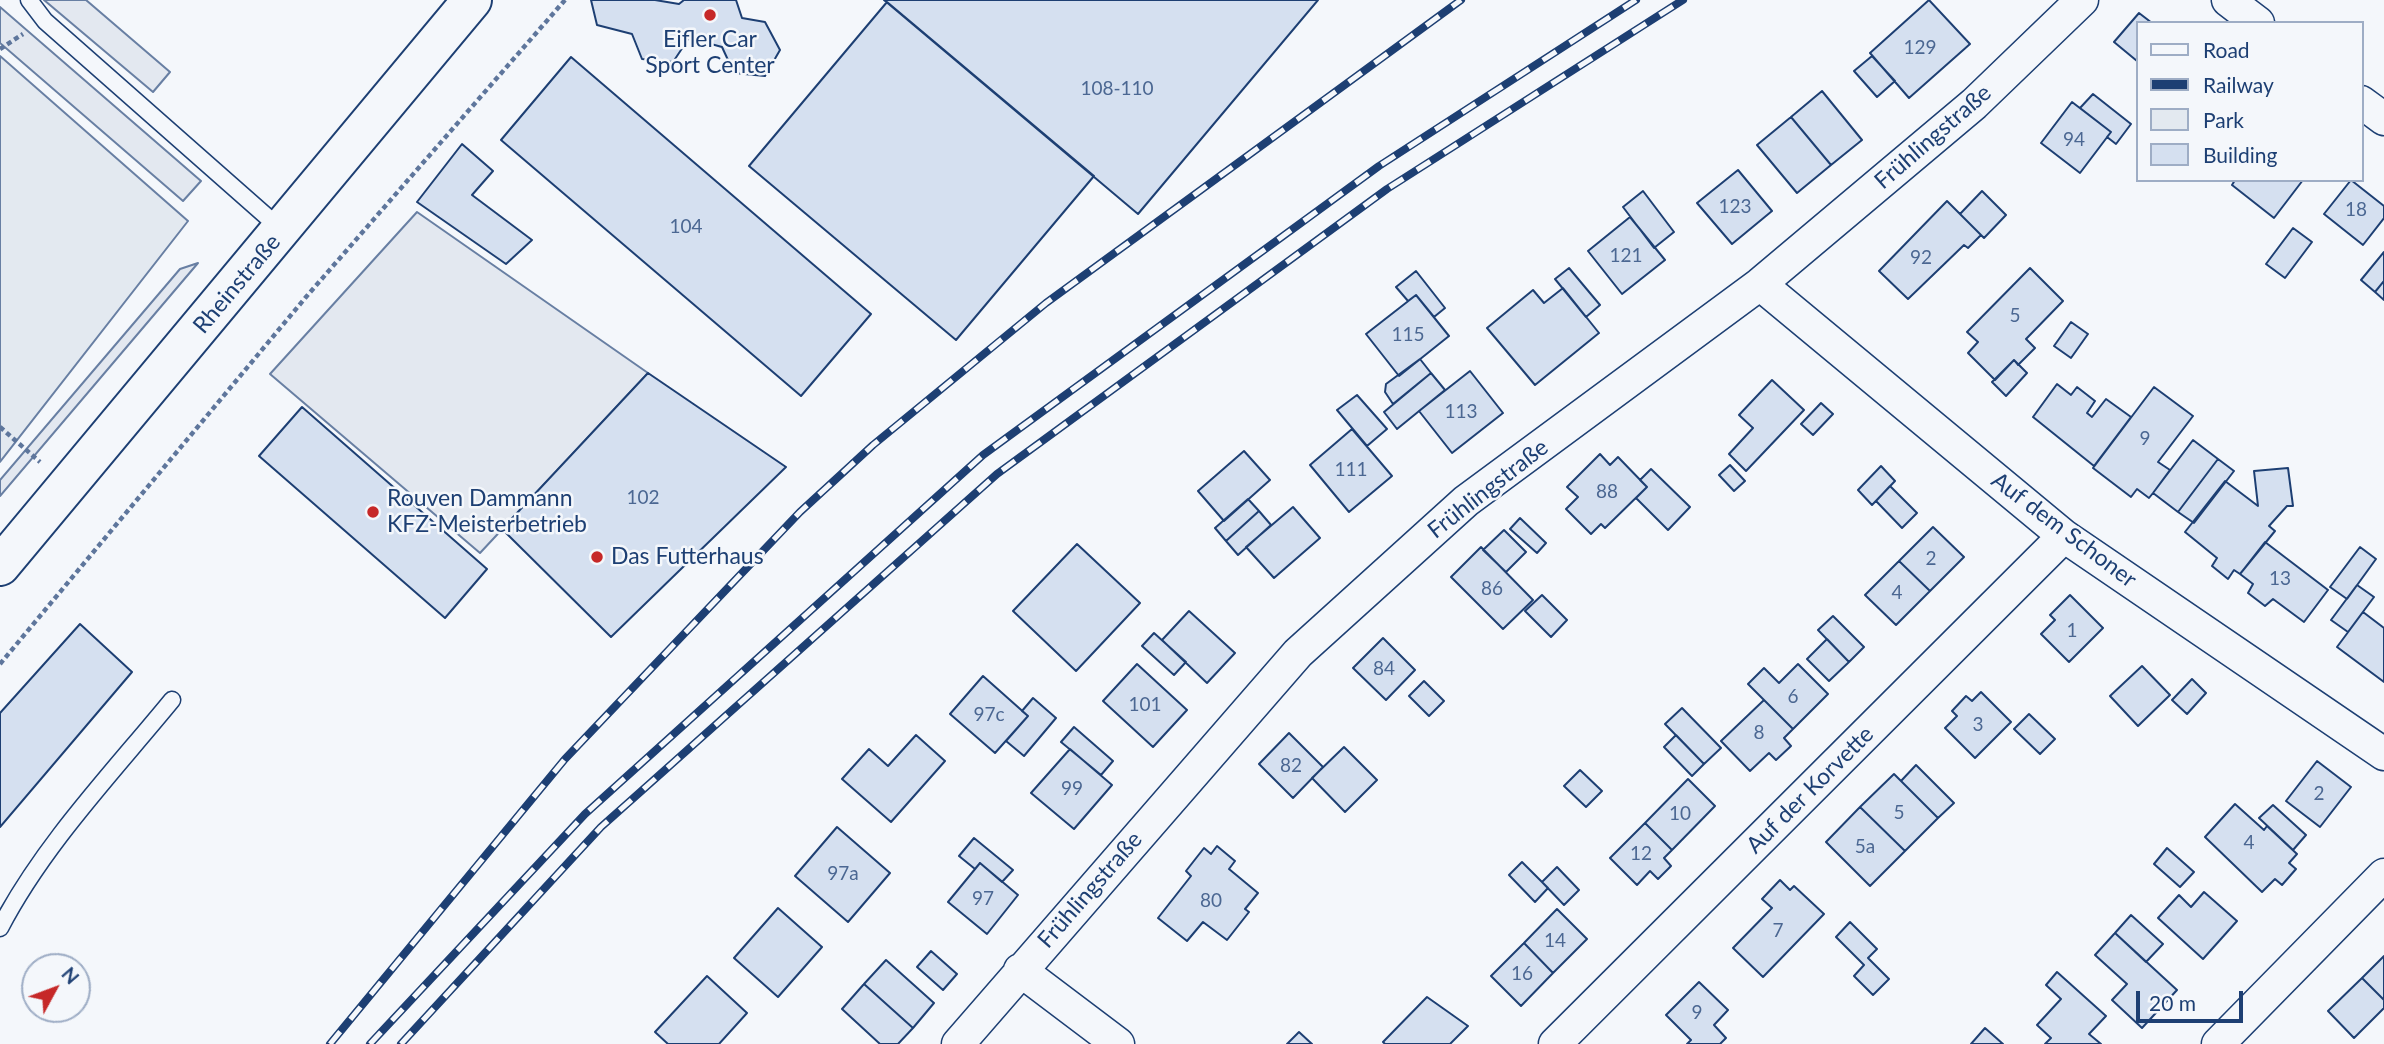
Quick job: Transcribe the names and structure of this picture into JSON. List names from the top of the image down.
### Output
{
  "streets": {
    "main road": ["Rheinstraße"],
    "street": ["Frühlingstraße", "Auf dem Schoner", "Auf der Korvette"]
  },
  "crossings": [
    ["Frühlingstraße", "Auf dem Schoner"],
    ["Auf dem Schoner", "Auf der Korvette"]
  ],
  "places": ["Eifler Car Sport Center", "Rouven Dammann KFZ-Meisterbetrieb", "Das Futterhaus"],
  "house_numbers": [
    "129",
    "108-110",
    "94",
    "123",
    "18",
    "104",
    "121",
    "92",
    "5",
    "115",
    "113",
    "9",
    "111",
    "88",
    "102",
    "2",
    "13",
    "86",
    "4",
    "1",
    "84",
    "6",
    "101",
    "97c",
    "3",
    "8",
    "82",
    "99",
    "2",
    "5",
    "10",
    "4",
    "5a",
    "12",
    "97a",
    "97",
    "80",
    "7",
    "14",
    "16",
    "9"
  ],
  "legend": [
    "Road",
    "Railway",
    "Park",
    "Building"
  ],
  "scale_bar": "20 m",
  "north": "top right"
}
